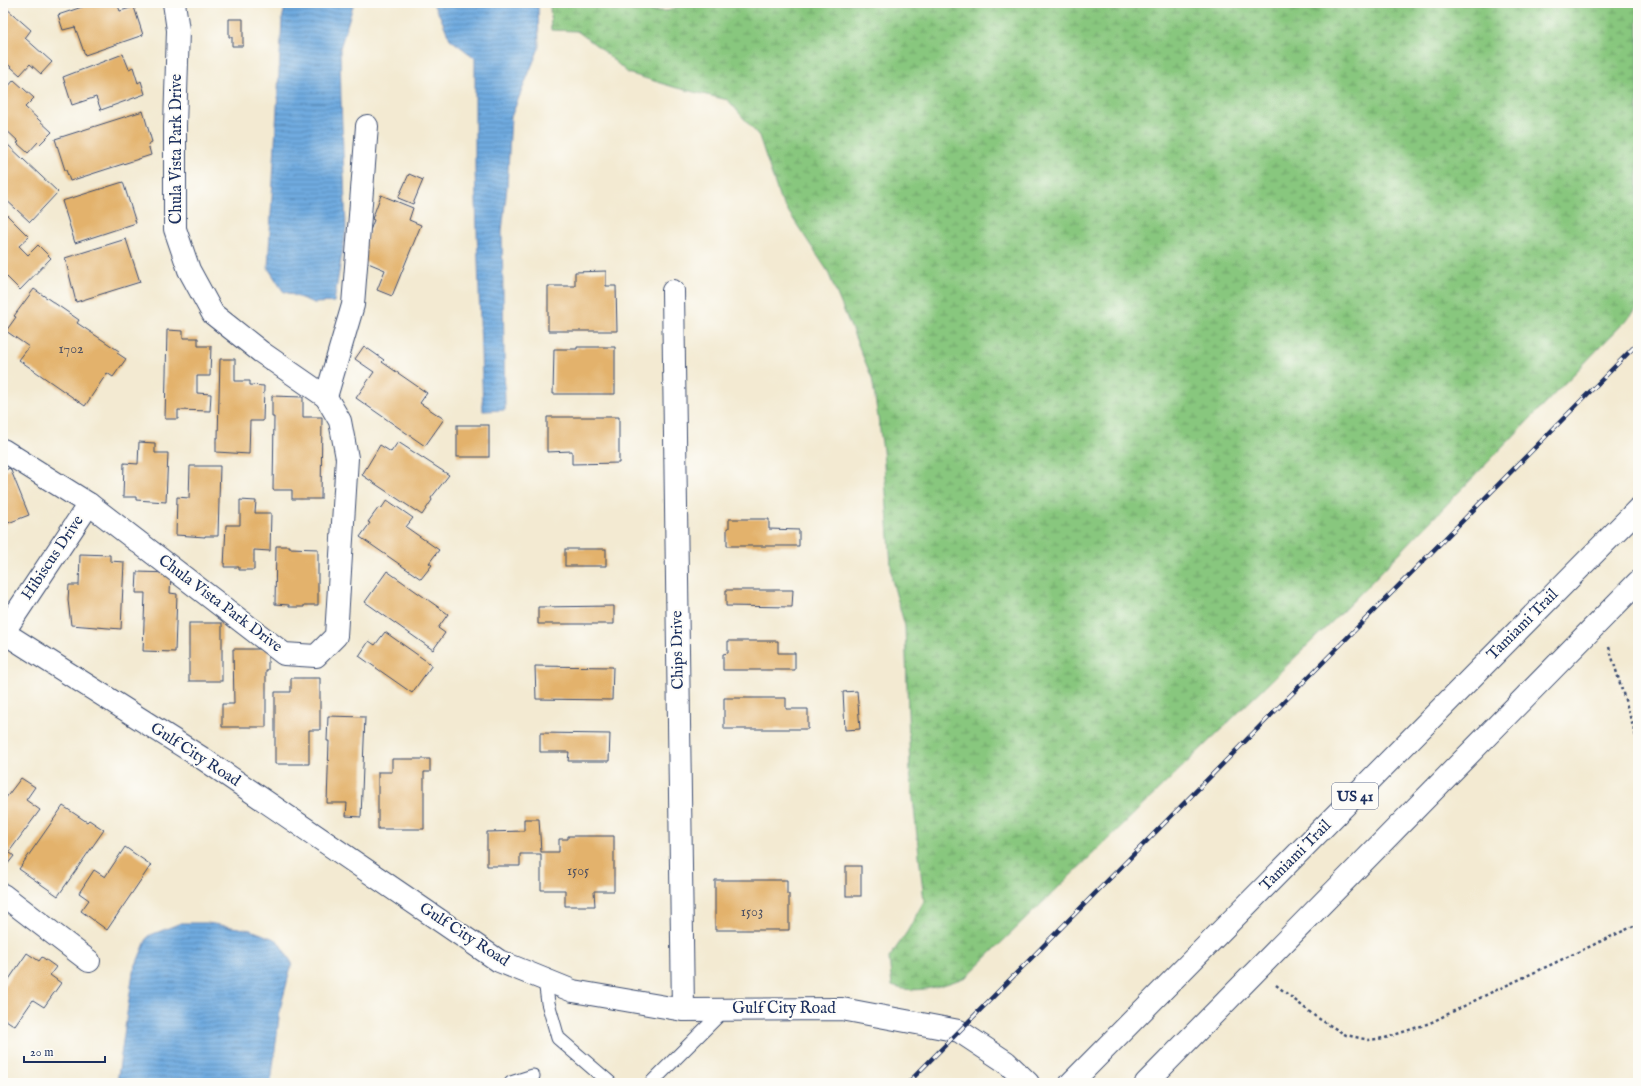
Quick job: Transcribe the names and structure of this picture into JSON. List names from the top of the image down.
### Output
{
  "streets": {
    "street": [
      "Chula Vista Park Drive",
      "Hibiscus Drive",
      "Tamiami Trail",
      "Chips Drive",
      "Gulf City Road",
      "US 41"
    ]
  },
  "crossings": [
    ["Chula Vista Park Drive", "Hibiscus Drive"],
    ["Hibiscus Drive", "Gulf City Road"],
    ["Chips Drive", "Gulf City Road"]
  ],
  "house_numbers": ["1702", "1505", "1503"],
  "scale_bar": "20 m"
}
